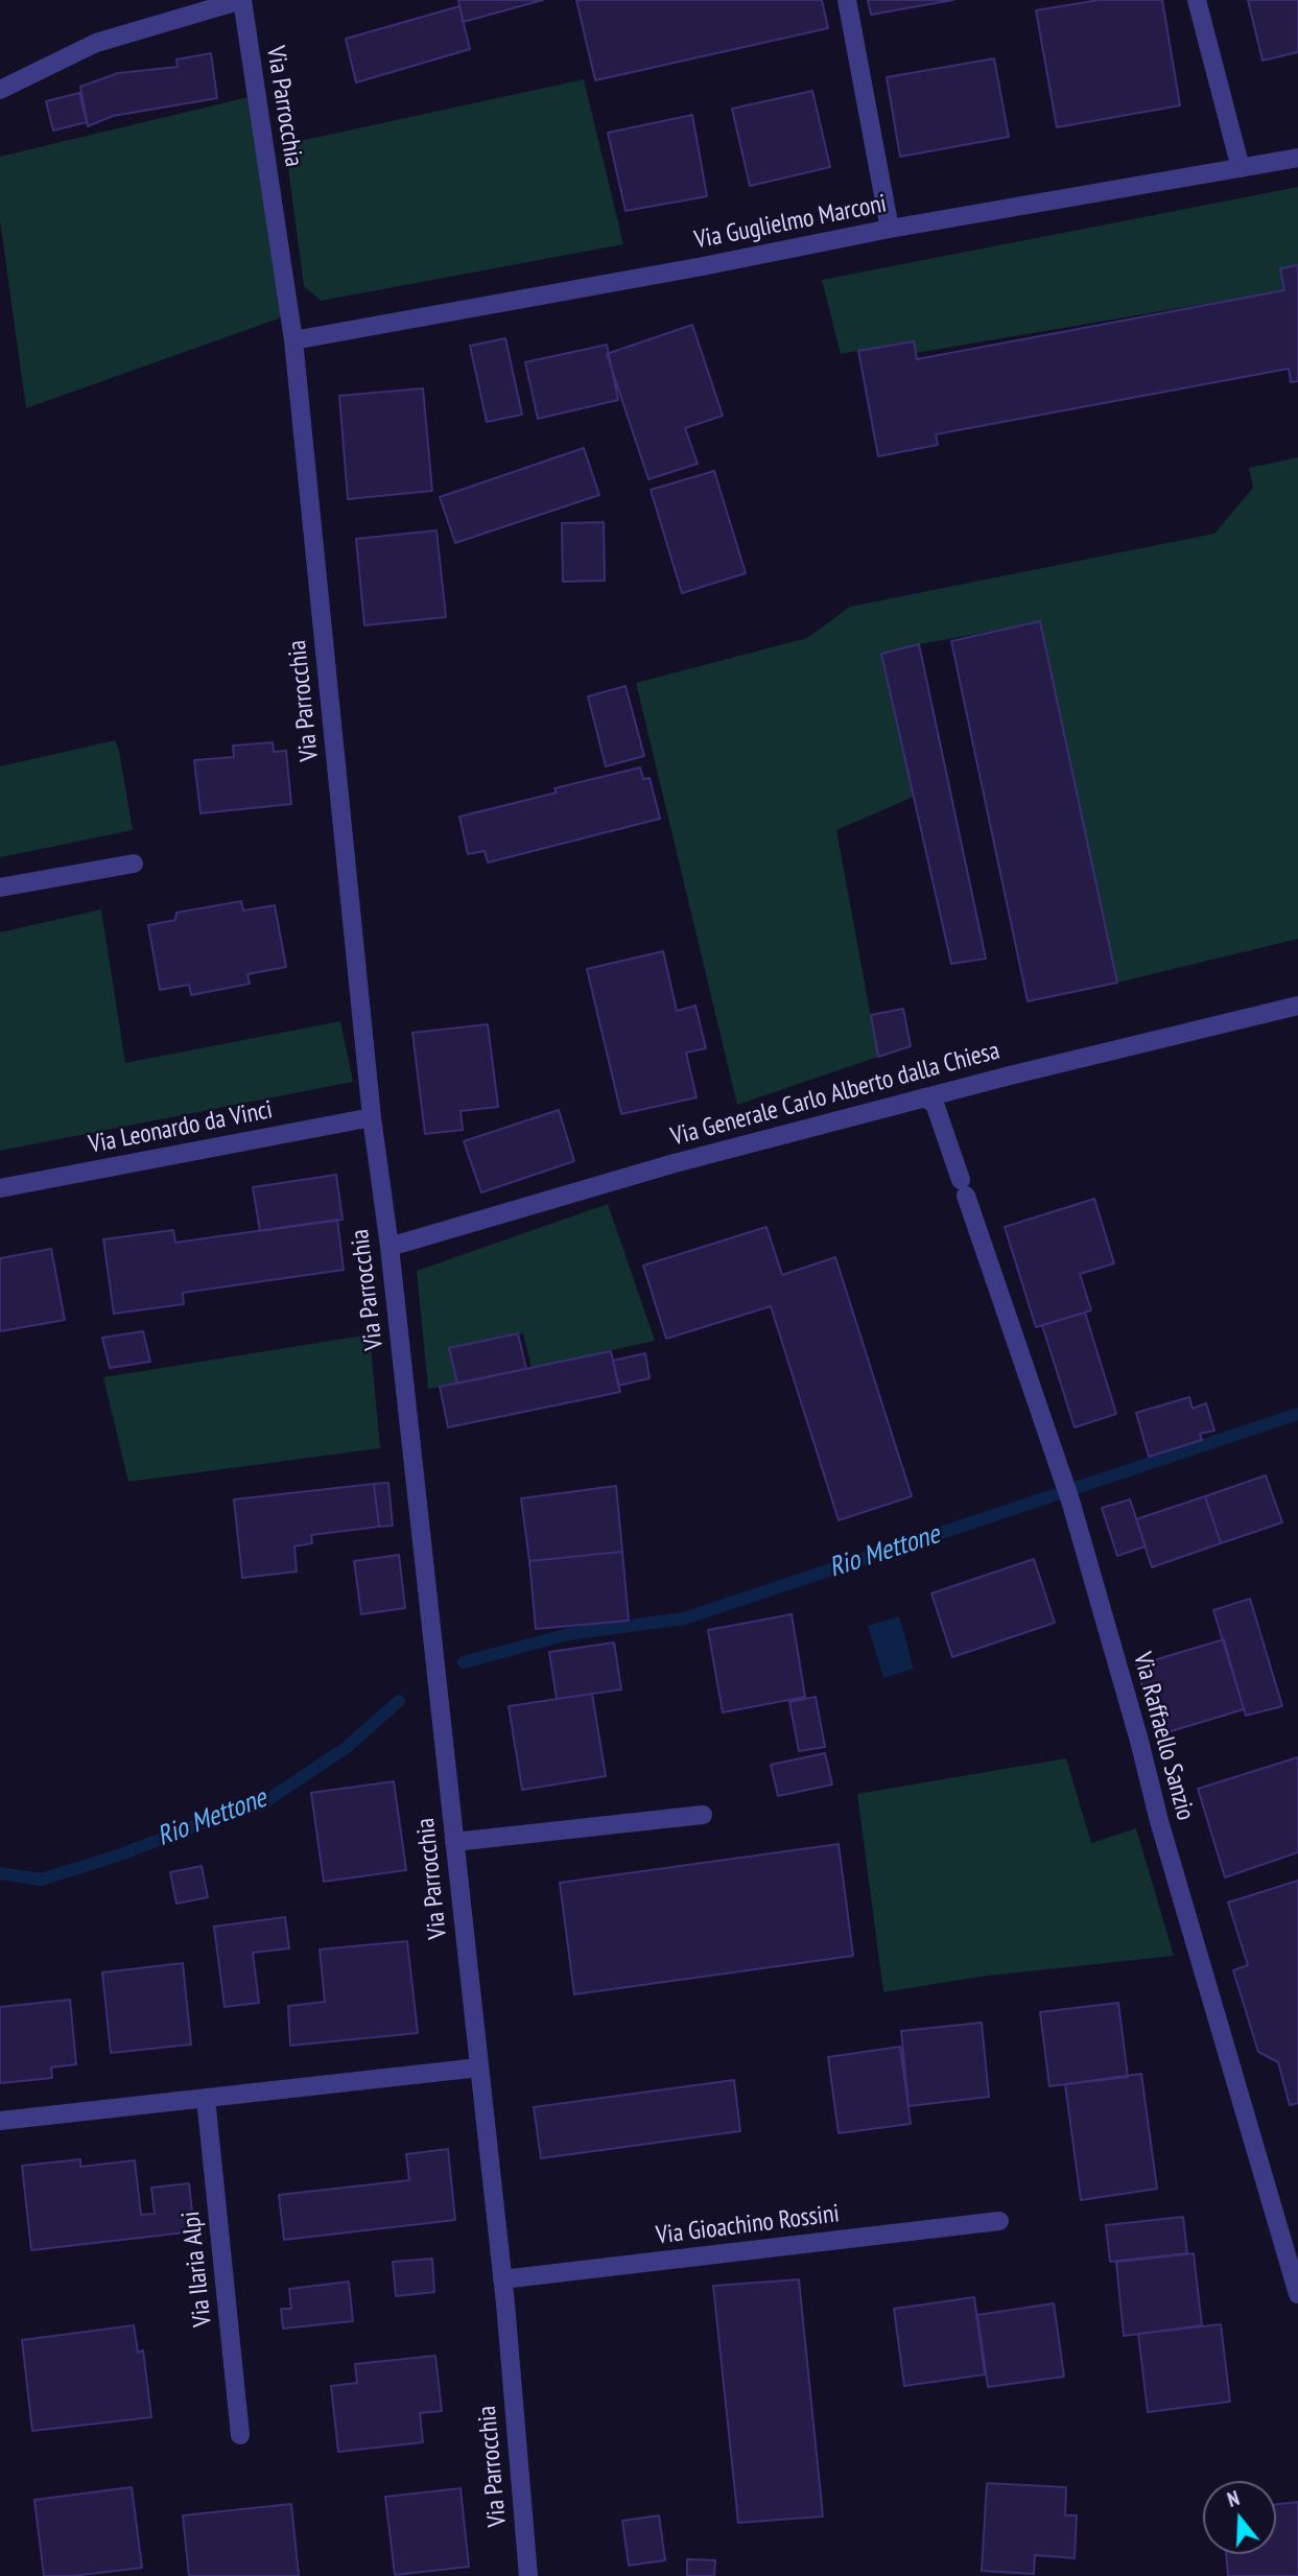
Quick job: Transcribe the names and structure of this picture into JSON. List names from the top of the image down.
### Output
{
  "streets": {
    "street": [
      "Via Parrocchia",
      "Via Guglielmo Marconi",
      "Via Generale Carlo Alberto dalla Chiesa",
      "Via Leonardo da Vinci",
      "Via Raffaello Sanzio",
      "Via Gioachino Rossini",
      "Via Ilaria Alpi"
    ]
  },
  "crossings": [
    ["Via Parrocchia", "Via Guglielmo Marconi"],
    ["Via Parrocchia", "Via Generale Carlo Alberto dalla Chiesa"],
    ["Via Parrocchia", "Via Leonardo da Vinci"],
    ["Via Parrocchia", "Via Gioachino Rossini"],
    ["Via Generale Carlo Alberto dalla Chiesa", "Via Raffaello Sanzio"]
  ],
  "water": ["Rio Mettone"],
  "north": "top"
}
